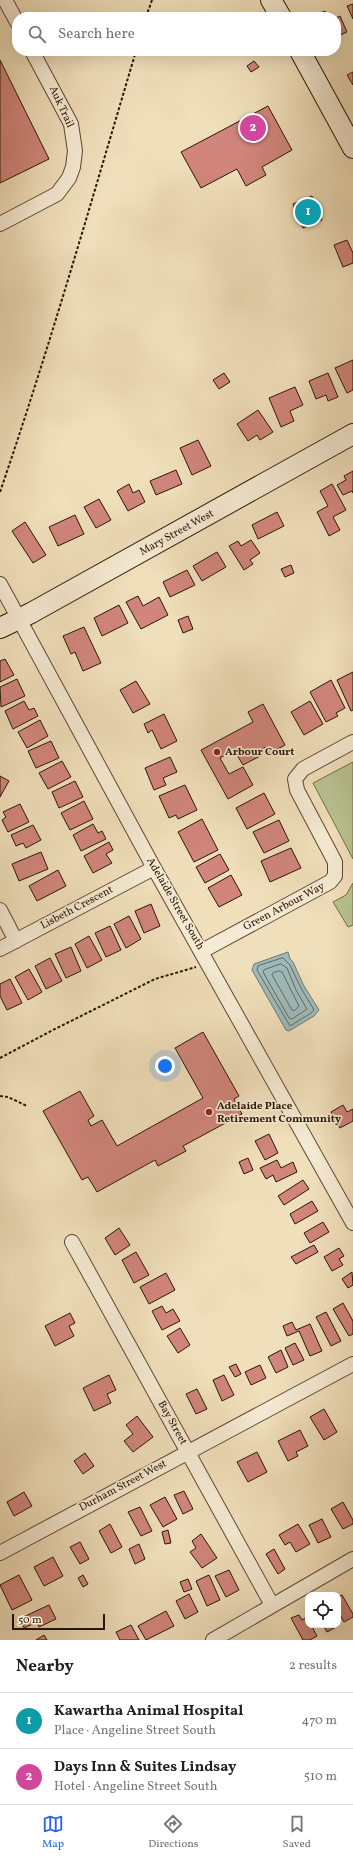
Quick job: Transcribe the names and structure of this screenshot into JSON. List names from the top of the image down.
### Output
{
  "streets": {
    "street": [
      "Auk Trail",
      "Mary Street West",
      "Adelaide Street South",
      "Green Arbour Way",
      "Lisbeth Crescent",
      "Bay Street",
      "Durham Street West"
    ]
  },
  "crossings": [
    ["Mary Street West", "Adelaide Street South"],
    ["Adelaide Street South", "Green Arbour Way"],
    ["Adelaide Street South", "Lisbeth Crescent"],
    ["Bay Street", "Durham Street West"]
  ],
  "places": ["Arbour Court", "Adelaide Place Retirement Community"],
  "scale_bar": "50 m",
  "page": {
    "search": "Search here",
    "pins": ["2", "1"],
    "scale": "50 m",
    "heading": ["Nearby", "2 results"],
    "list": [
      {
        "mark": "1",
        "name": "Kawartha Animal Hospital",
        "note": "Place · Angeline Street South",
        "value": "470 m"
      },
      {
        "mark": "2",
        "name": "Days Inn & Suites Lindsay",
        "note": "Hotel · Angeline Street South",
        "value": "510 m"
      }
    ],
    "nav": ["Map", "Directions", "Saved"]
  }
}
